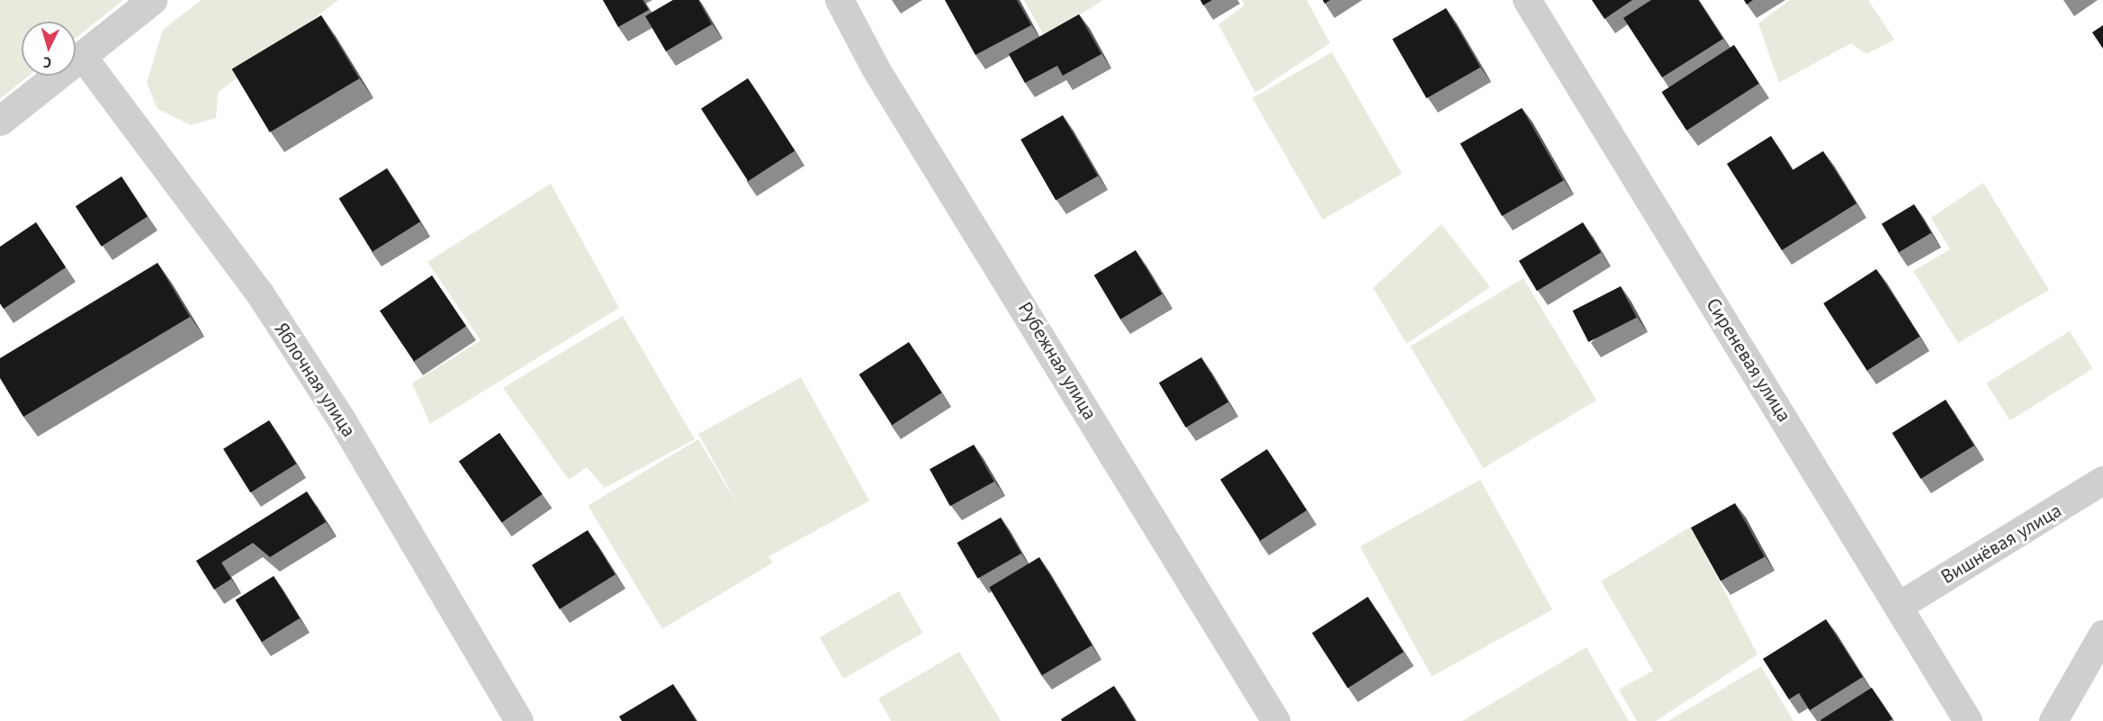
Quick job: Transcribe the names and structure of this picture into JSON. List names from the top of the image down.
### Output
{
  "streets": {
    "street": [
      "Сиреневая улица",
      "Рубежная улица",
      "Яблочная улица",
      "Вишнёвая улица"
    ]
  },
  "crossings": [
    ["Сиреневая улица", "Вишнёвая улица"]
  ],
  "north": "bottom"
}
